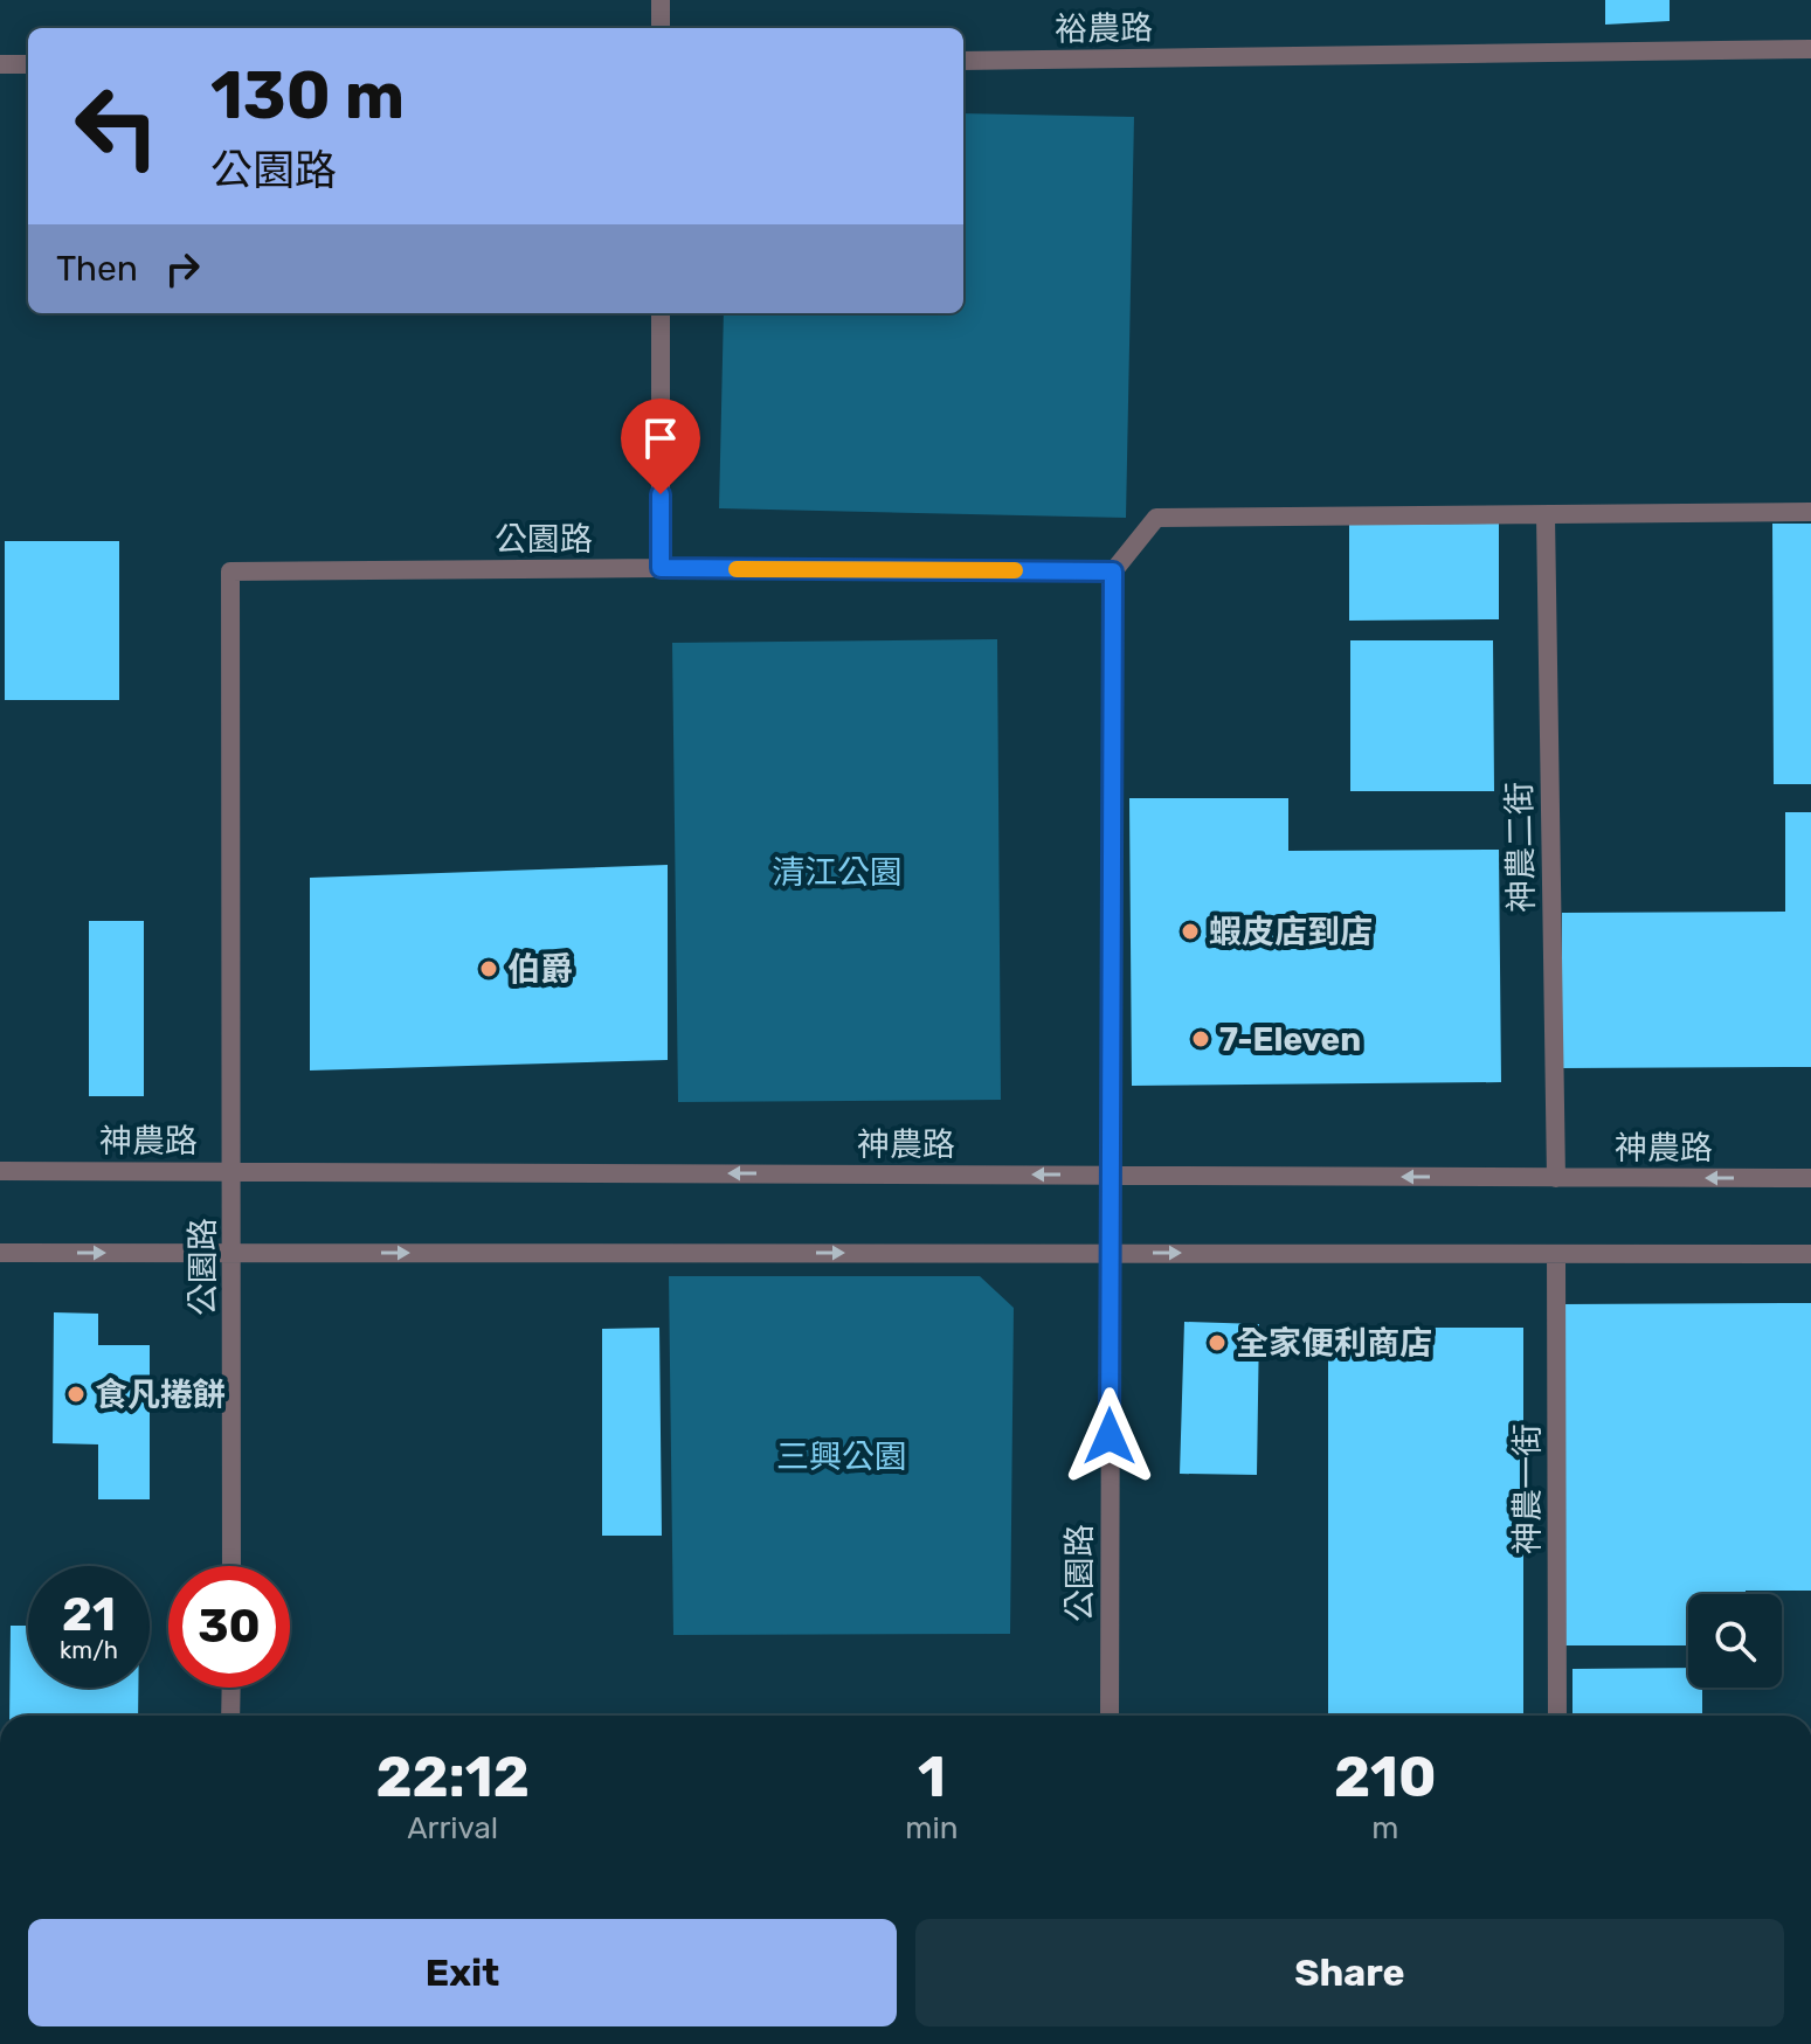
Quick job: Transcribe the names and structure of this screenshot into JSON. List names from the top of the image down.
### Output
{
  "streets": {
    "street": [
      "裕農路",
      "公園路",
      "神農二街",
      "神農路",
      "神農一街"
    ]
  },
  "crossings": [
    ["公園路", "神農路"],
    ["神農二街", "神農路"]
  ],
  "parks": ["清江公園", "三興公園"],
  "places": [
    "蝦皮店到店",
    "伯爵",
    "7-Eleven",
    "全家便利商店",
    "食凡捲餅"
  ],
  "page": {
    "turn": ["130 m", "公園路"],
    "then": "Then",
    "speed": "21 km/h",
    "limit": "30",
    "eta": [
      "22:12",
      "Arrival",
      "1",
      "min",
      "210",
      "m"
    ],
    "buttons": ["Exit", "Share"]
  }
}
